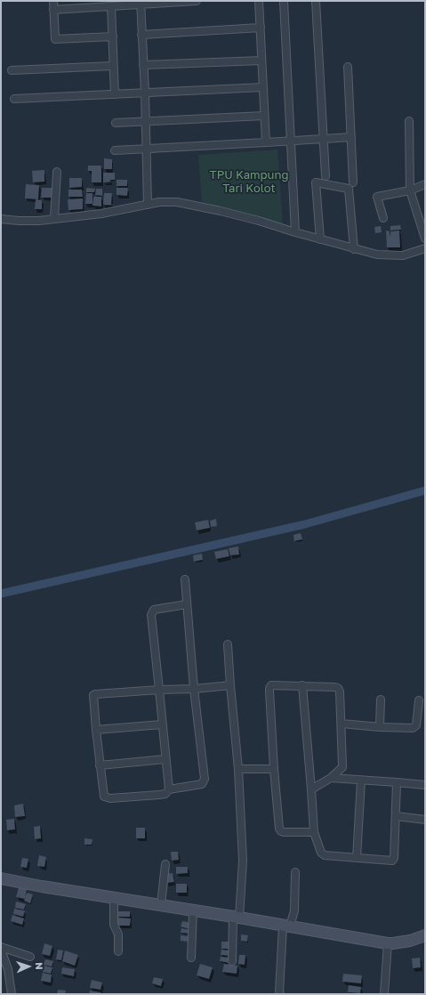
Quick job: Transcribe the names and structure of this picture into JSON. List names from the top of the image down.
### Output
{
  "parks": ["TPU Kampung Tari Kolot"],
  "north": "right"
}
